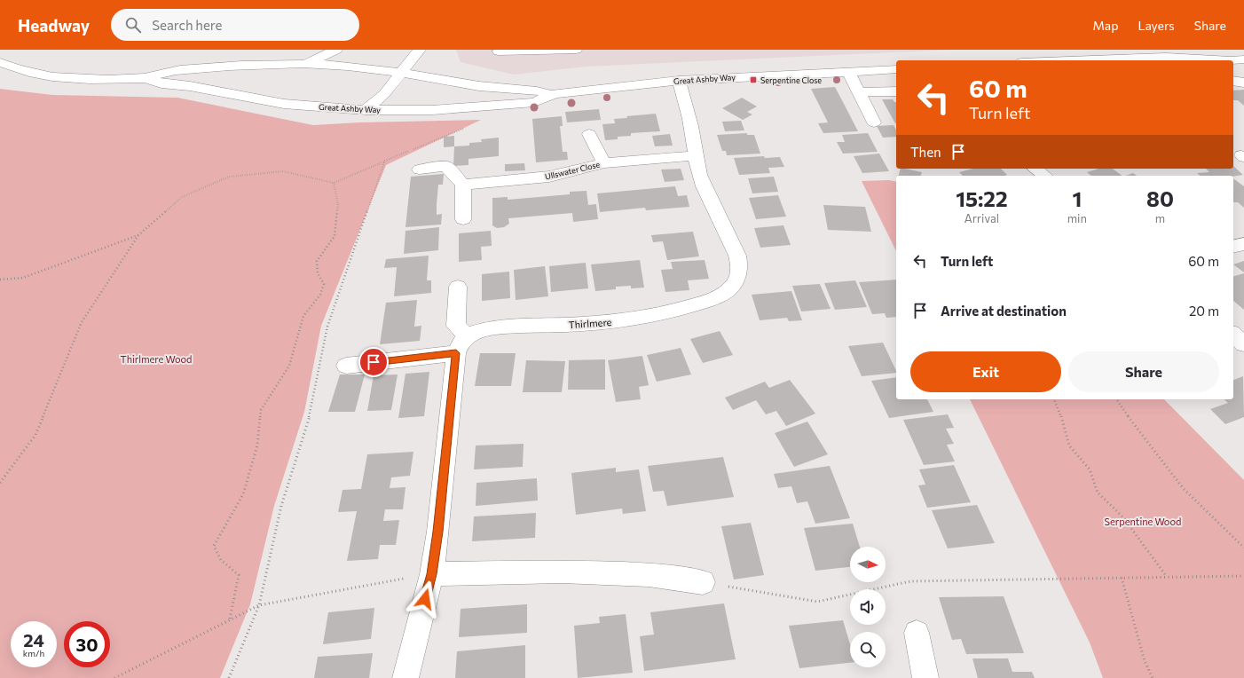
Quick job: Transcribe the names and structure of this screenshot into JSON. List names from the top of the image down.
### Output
{
  "streets": {
    "street": ["Great Ashby Way", "Ullswater Close", "Thirlmere"]
  },
  "crossings": [
    ["Great Ashby Way", "Thirlmere"],
    ["Ullswater Close", "Thirlmere"]
  ],
  "parks": ["Thirlmere Wood", "Serpentine Wood"],
  "places": {
    "transit": ["Serpentine Close"]
  },
  "north": "right",
  "page": {
    "header": "Headway",
    "search": "Search here",
    "nav": ["Map", "Layers", "Share"],
    "turn": ["60 m", "Turn left"],
    "then": "Then",
    "eta": [
      "15:22",
      "Arrival",
      "1",
      "min",
      "80",
      "m"
    ],
    "list": [
      {
        "name": "Turn left",
        "value": "60 m"
      },
      {
        "name": "Arrive at destination",
        "value": "20 m"
      }
    ],
    "buttons": ["Exit", "Share"],
    "speed": "24 km/h",
    "limit": "30"
  }
}
